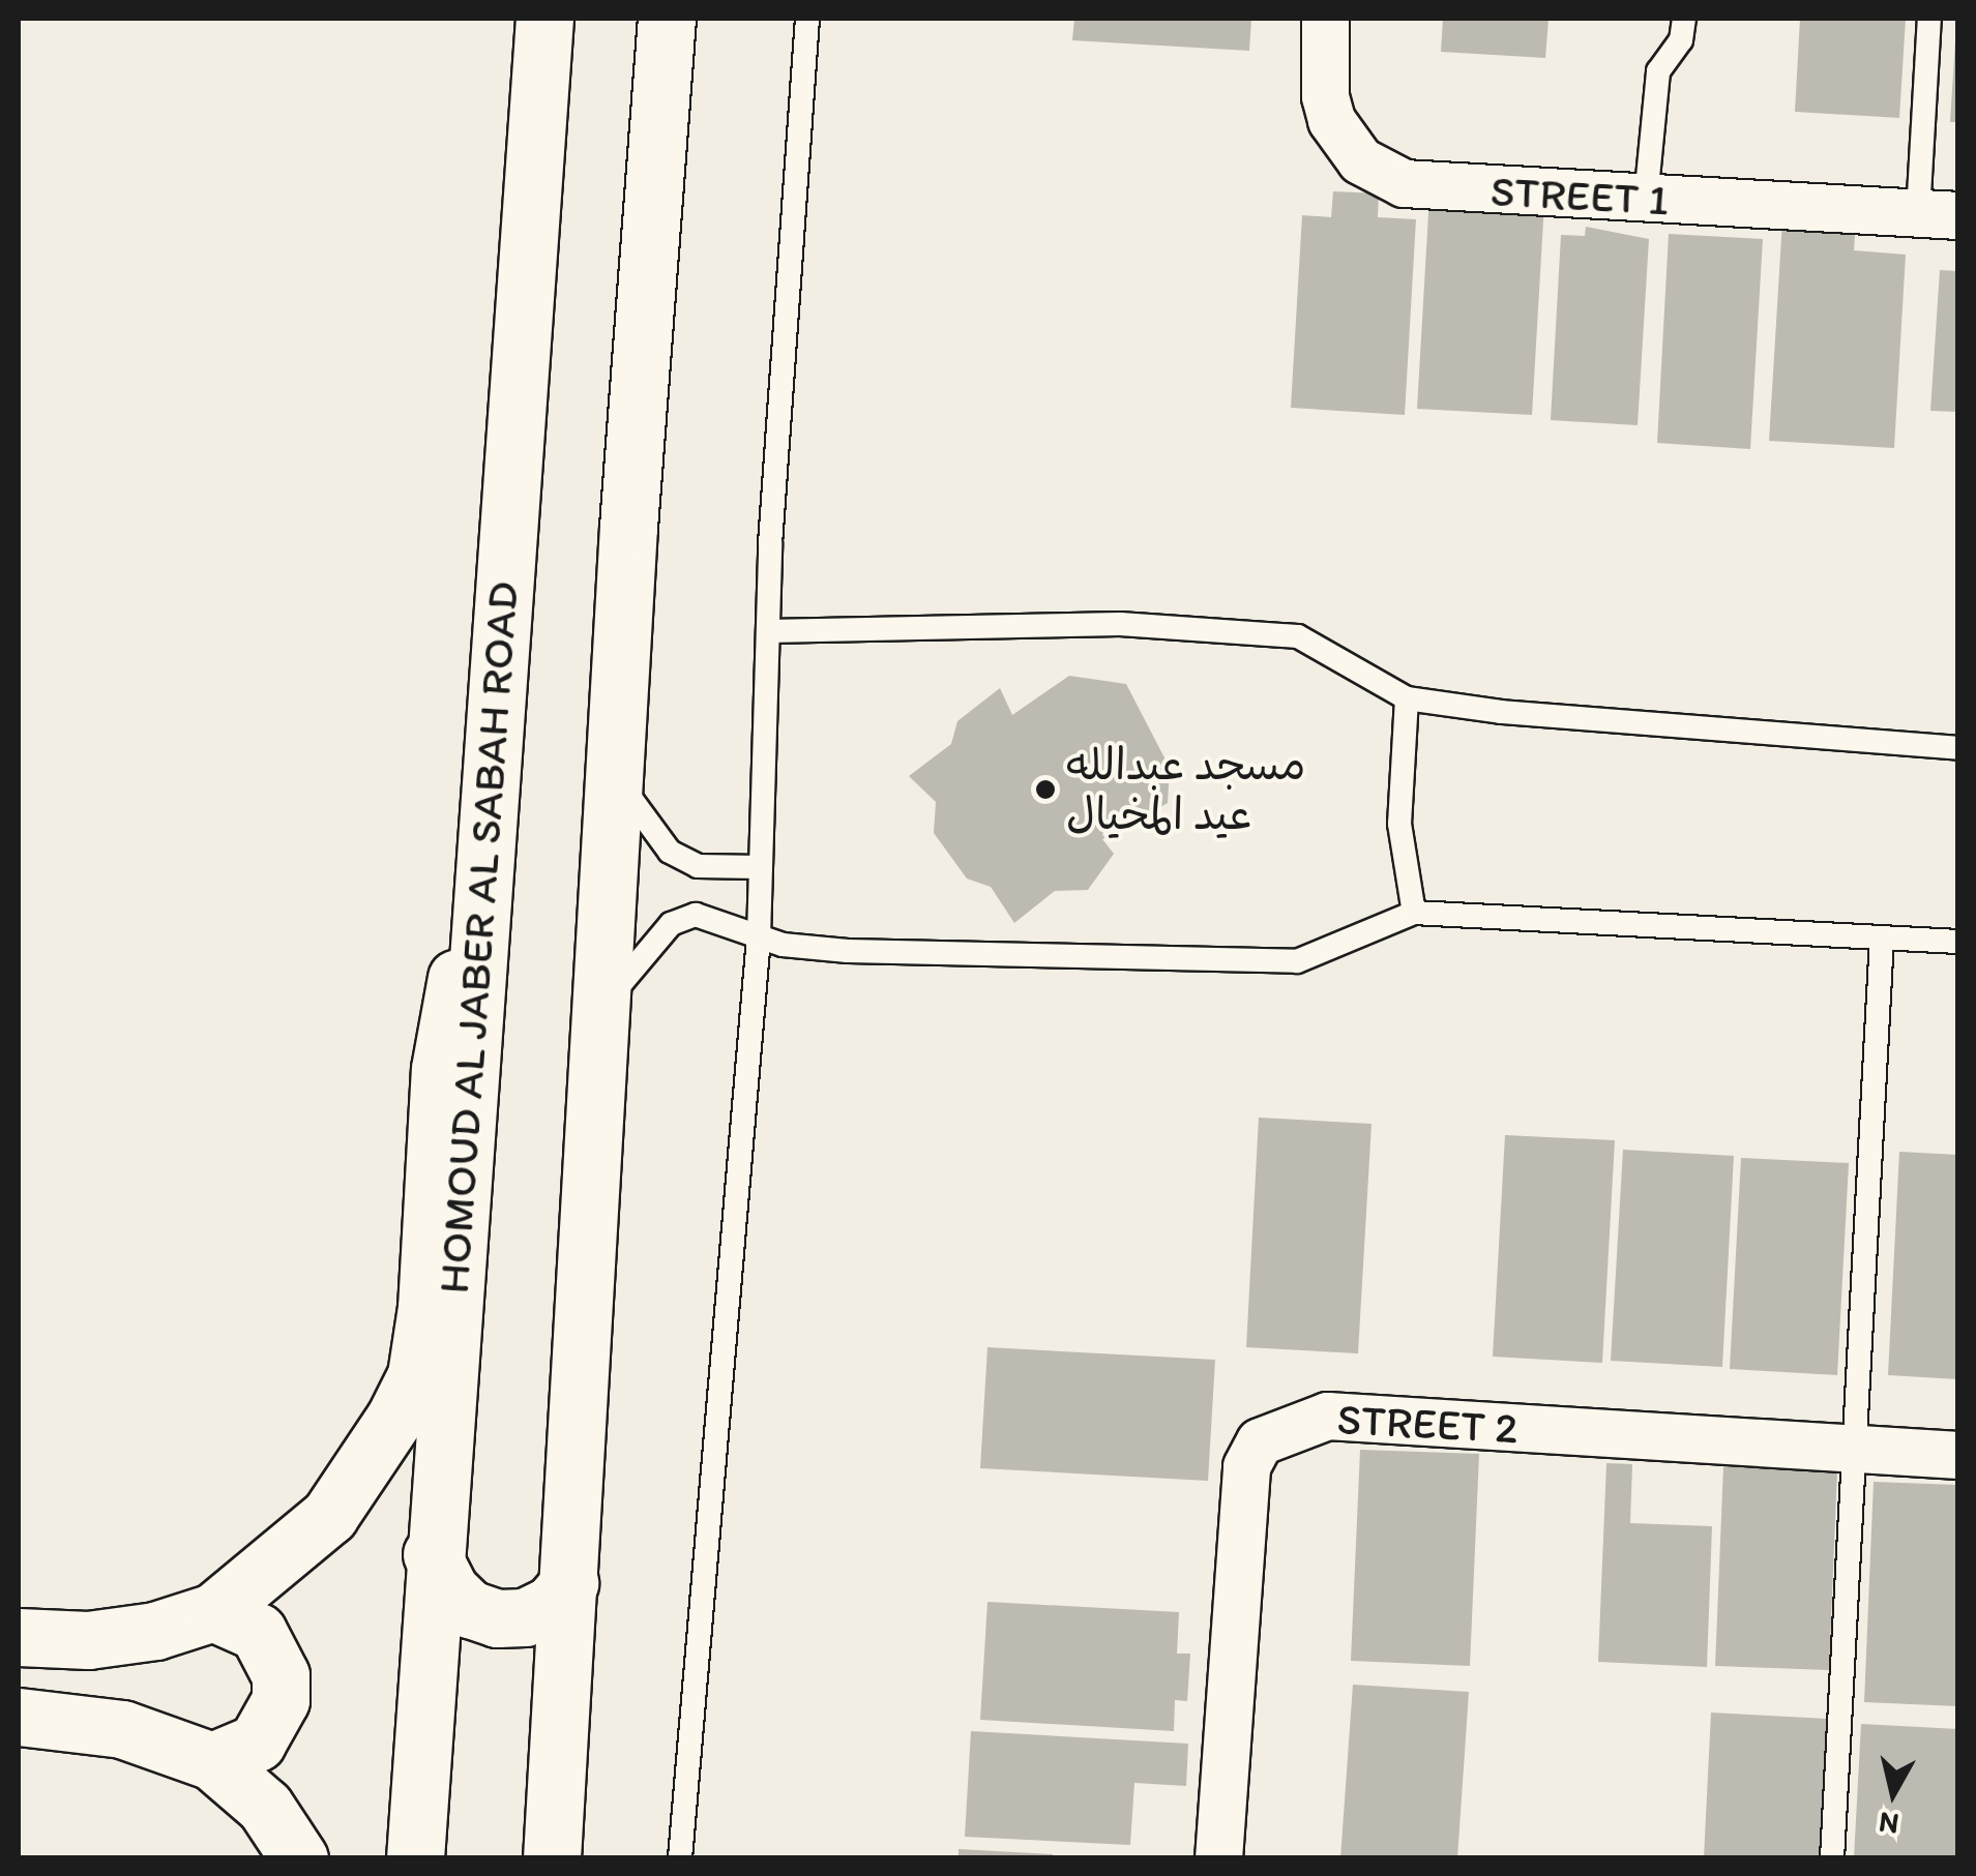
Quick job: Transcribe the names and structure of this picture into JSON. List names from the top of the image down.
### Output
{
  "streets": {
    "main road": ["HOMOUD AL JABER AL SABAH ROAD"],
    "street": ["STREET 1", "STREET 2"]
  },
  "places": ["مسجد عبدالله عيد المخيال"],
  "north": "bottom"
}
